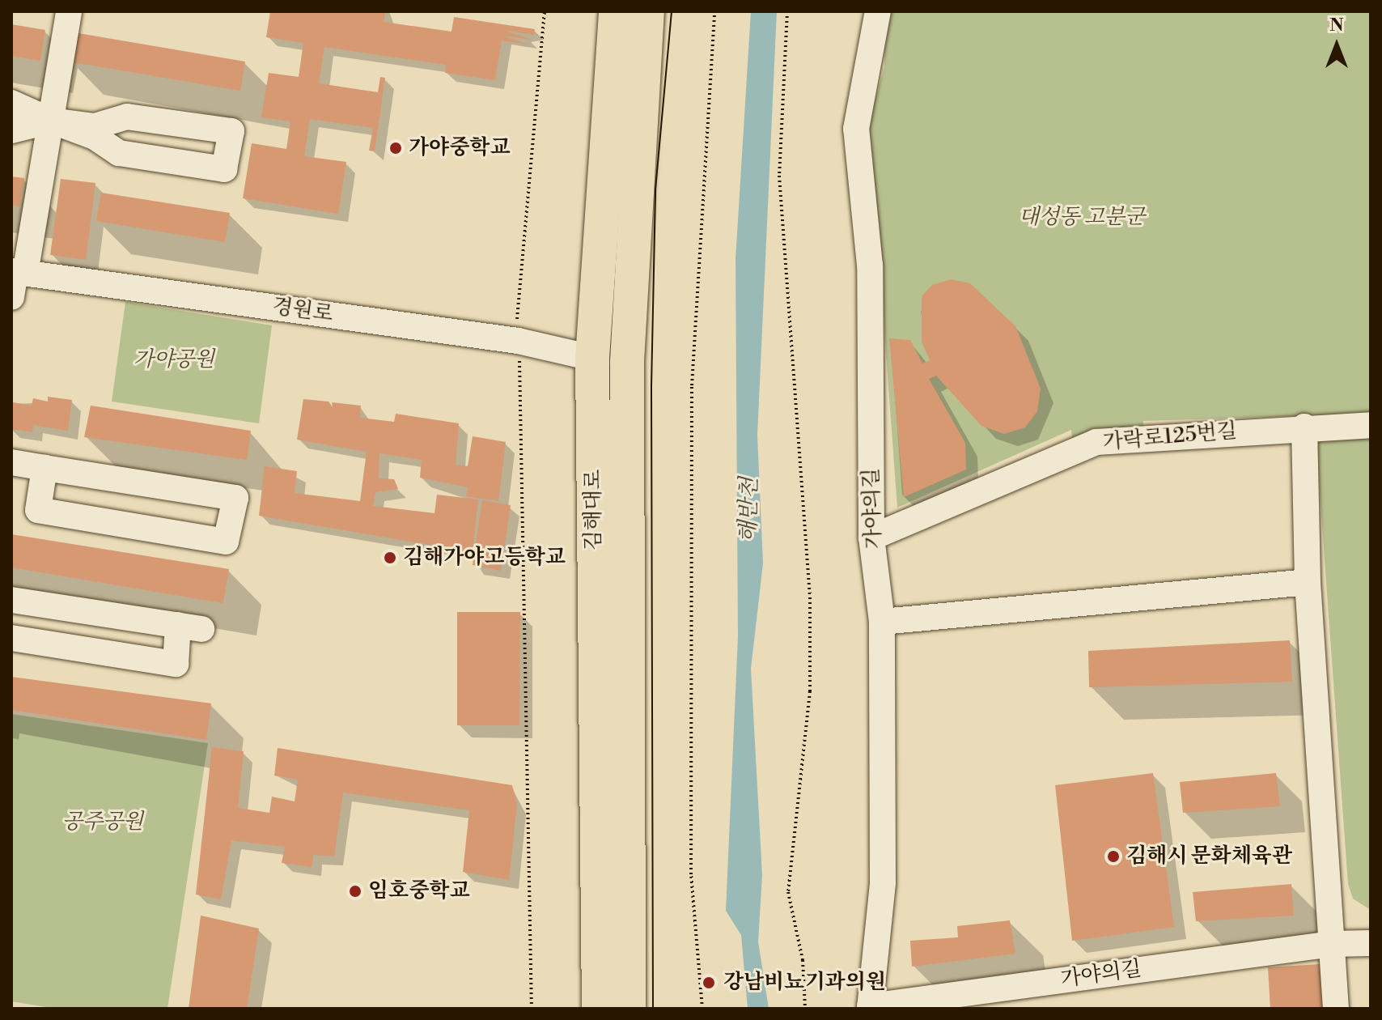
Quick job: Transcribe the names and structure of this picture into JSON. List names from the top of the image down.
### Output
{
  "streets": {
    "main road": ["김해대로"],
    "street": ["경원로", "가락로125번길", "가야의길"]
  },
  "crossings": [
    ["경원로", "김해대로"],
    ["가락로125번길", "가야의길"]
  ],
  "water": ["해반천"],
  "parks": ["대성동 고분군", "가야공원", "공주공원"],
  "places": [
    "가야중학교",
    "김해가야고등학교",
    "김해시 문화체육관",
    "임호중학교",
    "강남비뇨기과의원"
  ],
  "north": "top"
}
